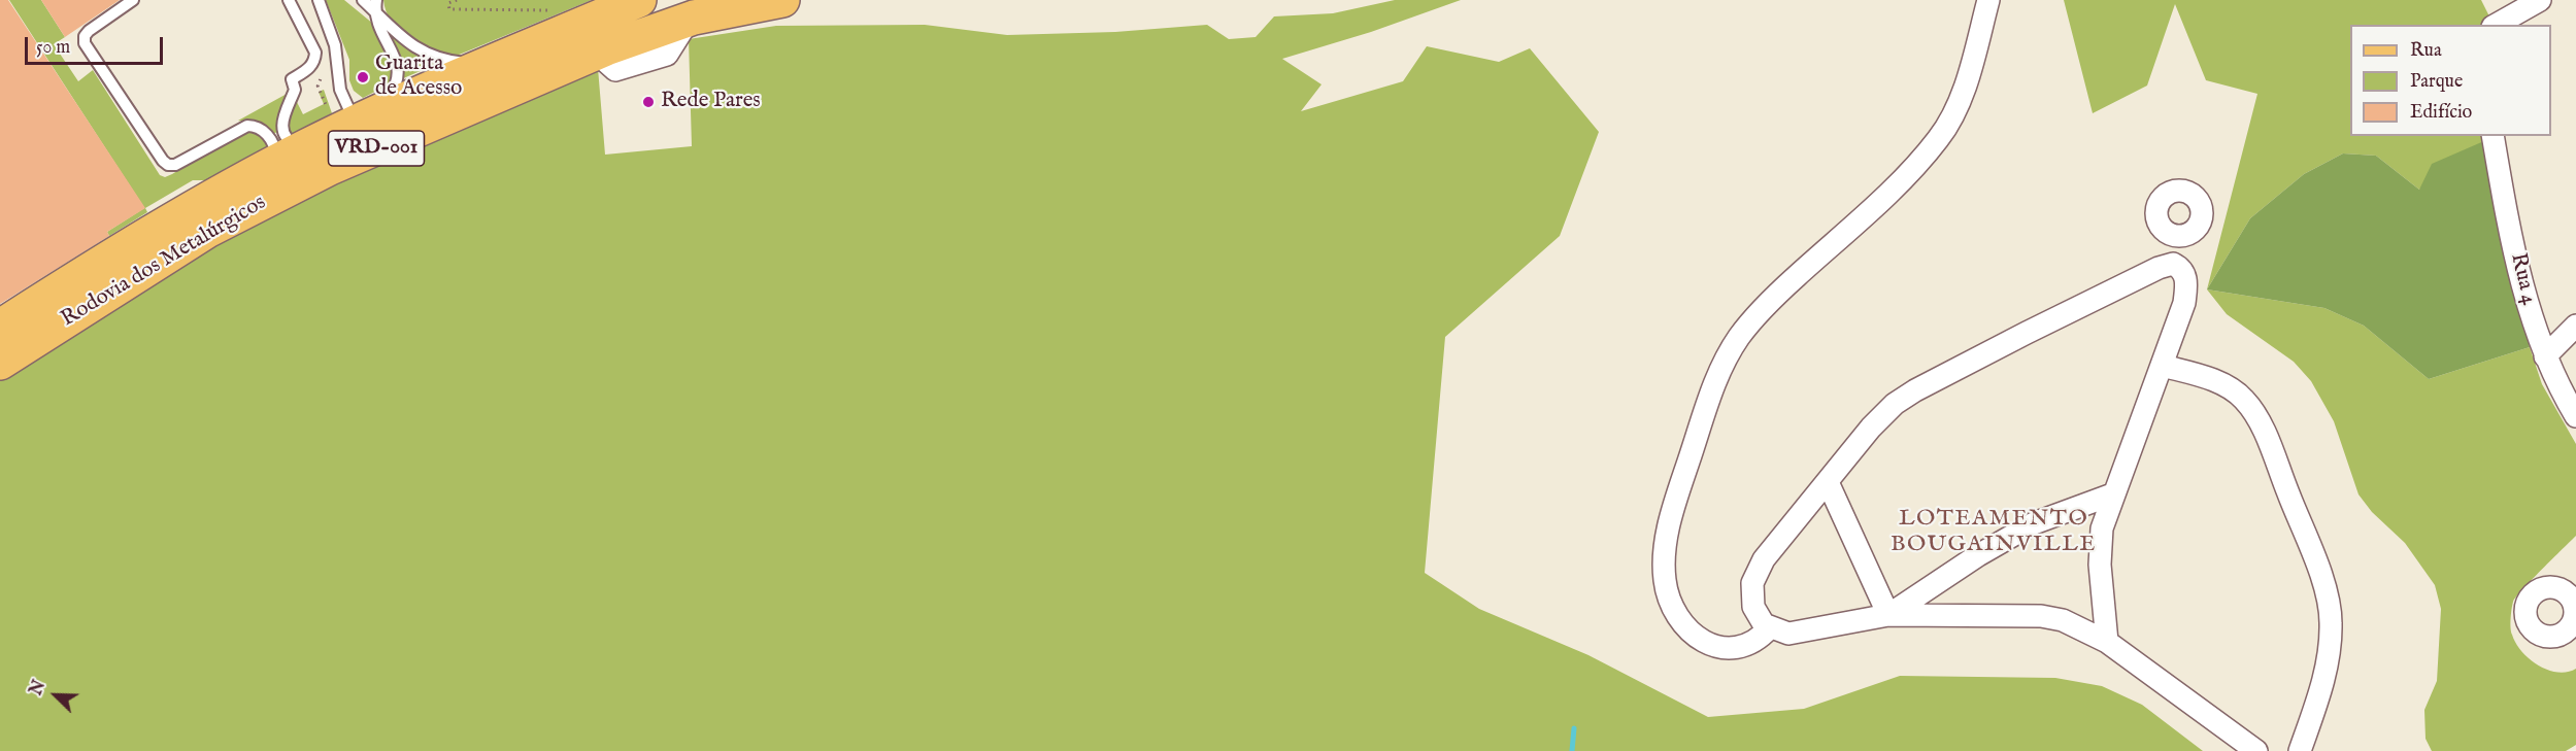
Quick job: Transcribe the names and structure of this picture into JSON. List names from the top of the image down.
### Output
{
  "streets": {
    "main road": ["VRD-001", "Rodovia dos Metalúrgicos"],
    "street": ["Rua 4"]
  },
  "districts": ["LOTEAMENTO BOUGAINVILLE"],
  "places": ["Guarita de Acesso", "Rede Pares"],
  "legend": ["Rua", "Parque", "Edifício"],
  "scale_bar": "50 m",
  "north": "top left"
}
